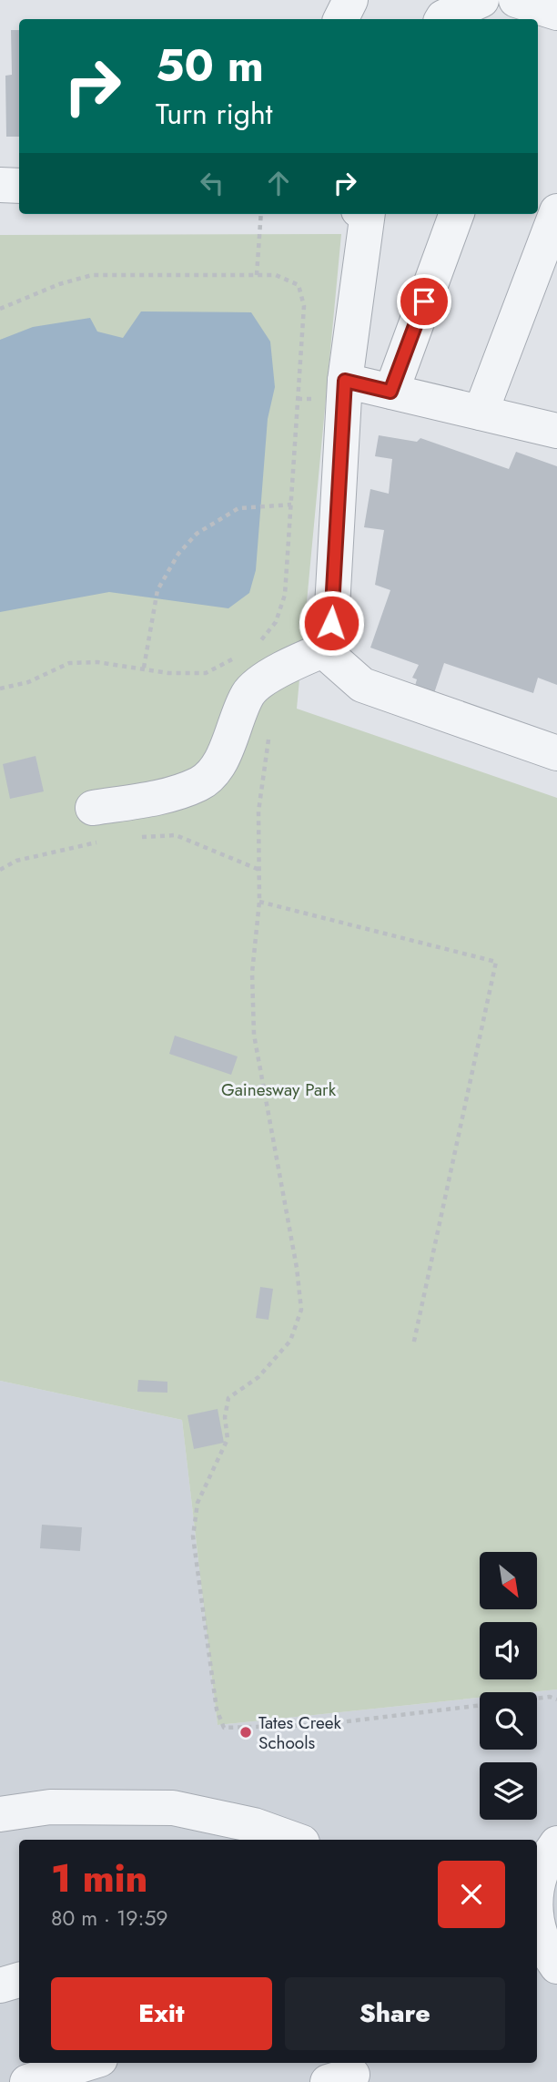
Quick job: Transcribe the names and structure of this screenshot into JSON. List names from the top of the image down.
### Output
{
  "parks": ["Gainesway Park"],
  "places": ["Tates Creek Schools"],
  "north": "bottom right",
  "page": {
    "turn": ["50 m", "Turn right"],
    "heading": ["1 min", "80 m · 19:59"],
    "buttons": ["Exit", "Share"]
  }
}
